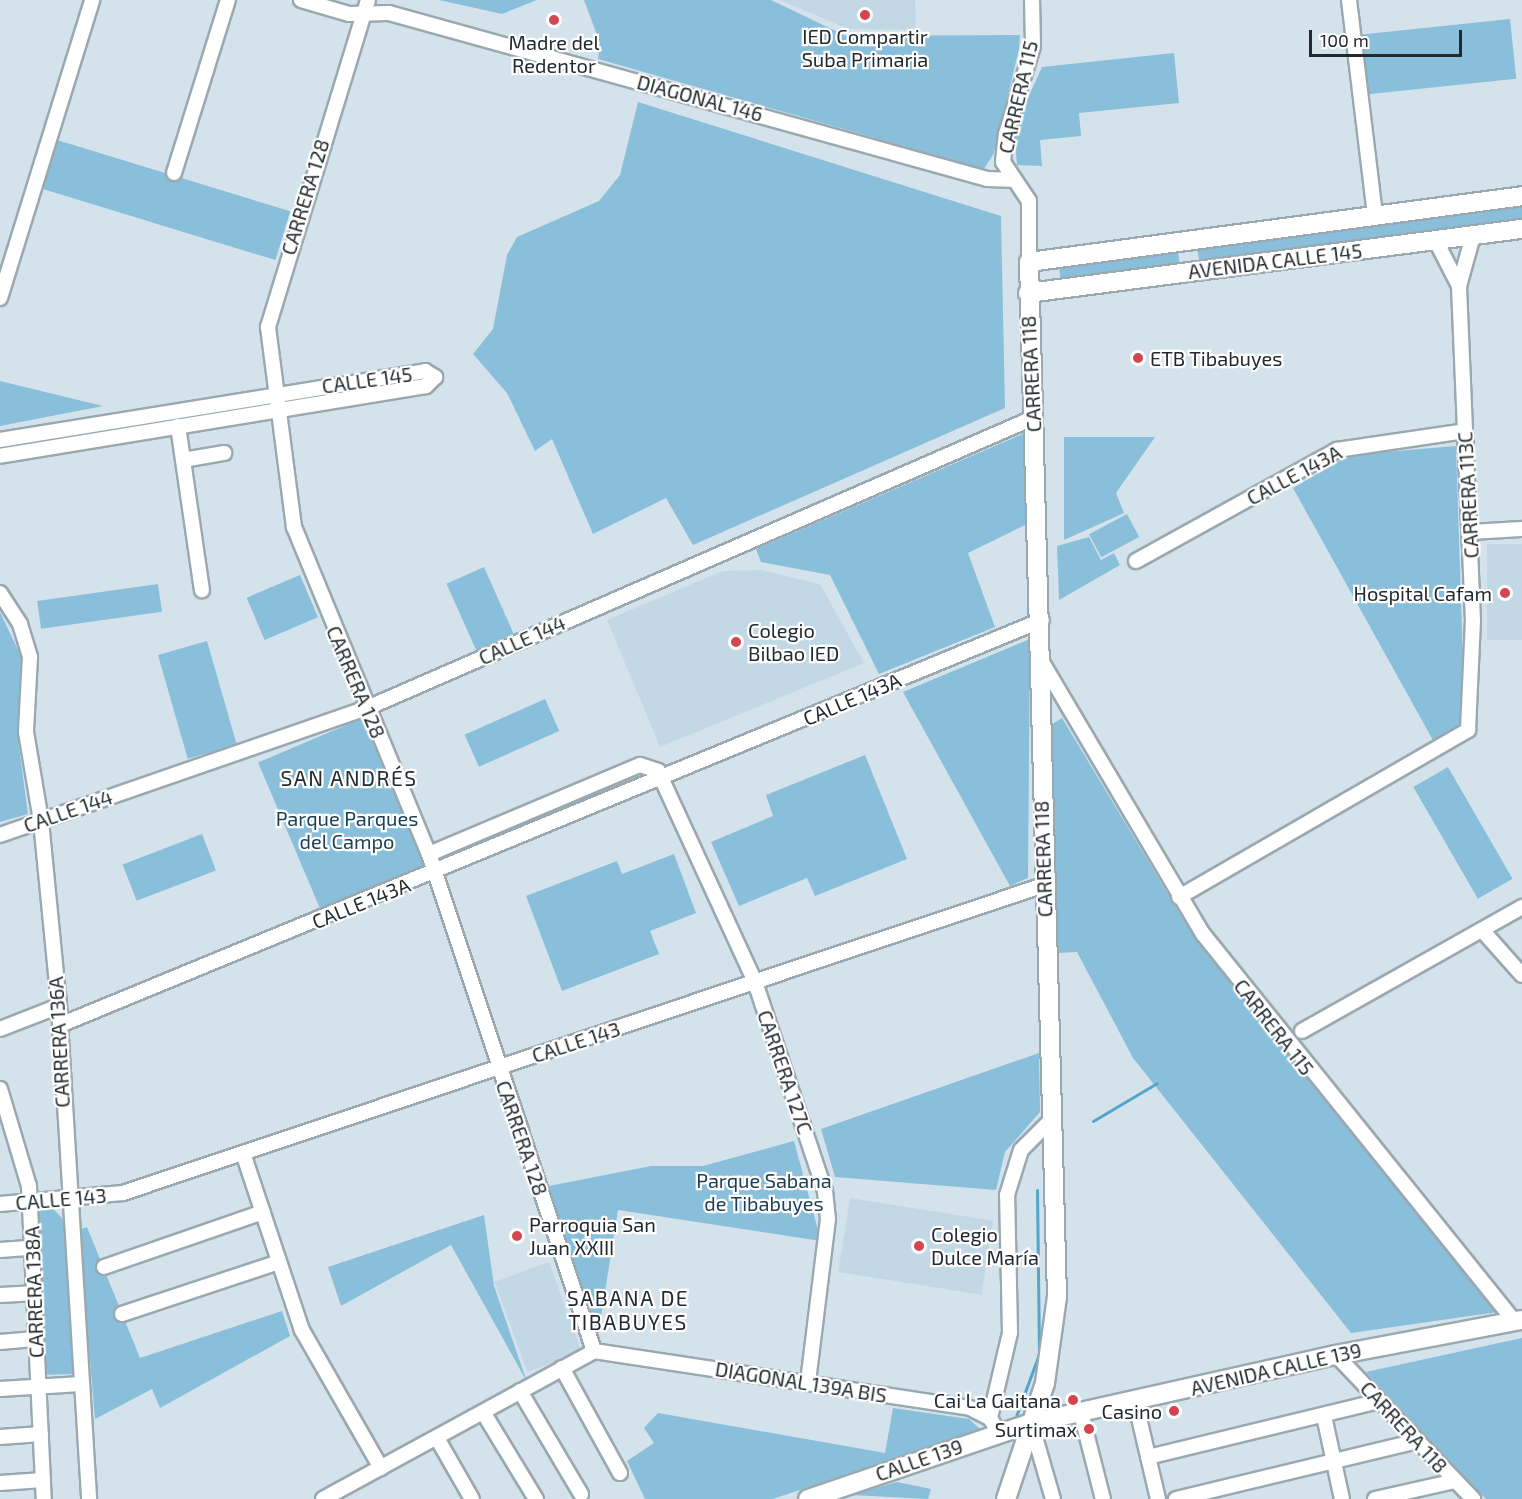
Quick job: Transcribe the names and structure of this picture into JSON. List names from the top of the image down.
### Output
{
  "streets": {
    "main road": [
      "CARRERA 115",
      "AVENIDA CALLE 145",
      "CARRERA 118",
      "AVENIDA CALLE 139",
      "CALLE 139"
    ],
    "street": [
      "DIAGONAL 146",
      "CARRERA 128",
      "CALLE 145",
      "CALLE 143A",
      "CARRERA 113C",
      "CALLE 144",
      "CARRERA 136A",
      "CALLE 143",
      "CARRERA 127C",
      "CARRERA 138A",
      "DIAGONAL 139A BIS"
    ]
  },
  "crossings": [
    ["CARRERA 115", "DIAGONAL 146"],
    ["CARRERA 115", "AVENIDA CALLE 145"],
    ["CARRERA 115", "CARRERA 118"],
    ["CARRERA 115", "CARRERA 113C"],
    ["CARRERA 115", "AVENIDA CALLE 139"],
    ["DIAGONAL 146", "CARRERA 128"],
    ["CARRERA 128", "CALLE 145"],
    ["CARRERA 128", "CALLE 143A"],
    ["CARRERA 128", "CALLE 144"],
    ["CARRERA 128", "CALLE 143"],
    ["CARRERA 128", "DIAGONAL 139A BIS"],
    ["AVENIDA CALLE 145", "CARRERA 118"],
    ["AVENIDA CALLE 145", "CARRERA 113C"],
    ["CARRERA 118", "CALLE 143A"],
    ["CARRERA 118", "CALLE 144"],
    ["CARRERA 118", "CALLE 143"],
    ["CARRERA 118", "AVENIDA CALLE 139"],
    ["CARRERA 118", "CALLE 139"],
    ["CALLE 143A", "CARRERA 113C"],
    ["CALLE 143A", "CARRERA 136A"],
    ["CALLE 143A", "CARRERA 127C"],
    ["CALLE 144", "CARRERA 136A"],
    ["CARRERA 136A", "CALLE 143"],
    ["CALLE 143", "CARRERA 127C"],
    ["CALLE 143", "CARRERA 138A"],
    ["CARRERA 127C", "DIAGONAL 139A BIS"],
    ["AVENIDA CALLE 139", "CALLE 139"],
    ["DIAGONAL 139A BIS", "CALLE 139"]
  ],
  "districts": ["SAN ANDRÉS", "SABANA DE TIBABUYES"],
  "parks": ["Parque Parques del Campo", "Parque Sabana de Tibabuyes"],
  "places": [
    "IED Compartir Suba Primaria",
    "Madre del Redentor",
    "ETB Tibabuyes",
    "Hospital Cafam",
    "Colegio Bilbao IED",
    "Parroquia San Juan XXIII",
    "Colegio Dulce María",
    "Cai La Gaitana",
    "Casino",
    "Surtimax"
  ],
  "scale_bar": "100 m"
}
